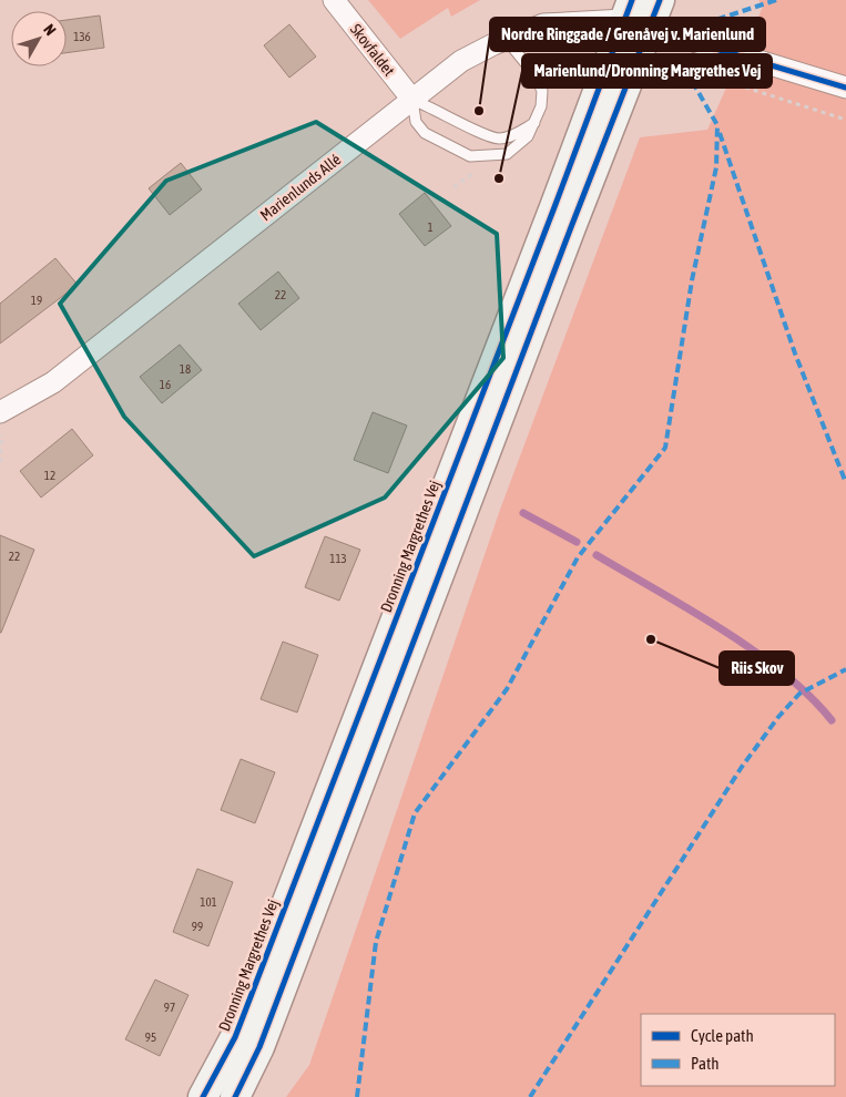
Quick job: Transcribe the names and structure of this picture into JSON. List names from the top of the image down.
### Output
{
  "streets": {
    "street": ["Skovfaldet", "Marienlunds Allé", "Dronning Margrethes Vej"]
  },
  "crossings": [
    ["Skovfaldet", "Marienlunds Allé"],
    ["Marienlunds Allé", "Dronning Margrethes Vej"]
  ],
  "places": ["Nordre Ringgade / Grenåvej v. Marienlund", "Marienlund/Dronning Margrethes Vej", "Riis Skov"],
  "house_numbers": [
    "136",
    "1",
    "22",
    "19",
    "18",
    "16",
    "12",
    "22",
    "113",
    "101",
    "99",
    "97",
    "95"
  ],
  "legend": ["Cycle path", "Path"],
  "north": "top right"
}
